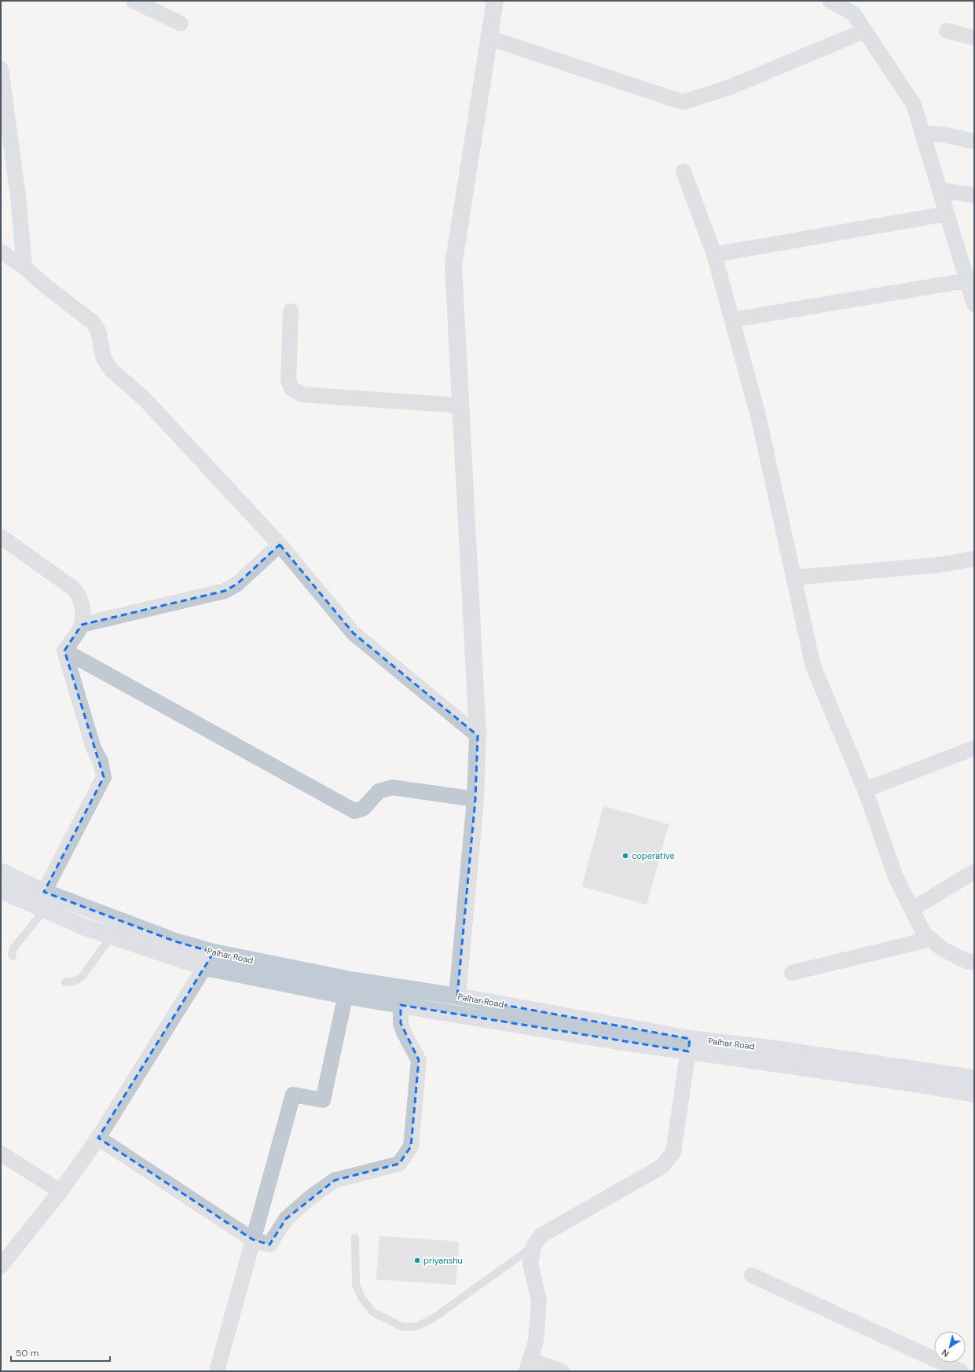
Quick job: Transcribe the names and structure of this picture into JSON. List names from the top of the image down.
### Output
{
  "streets": {
    "main road": ["Palhar Road"]
  },
  "places": ["coperative", "priyanshu"],
  "scale_bar": "50 m",
  "north": "bottom left"
}
